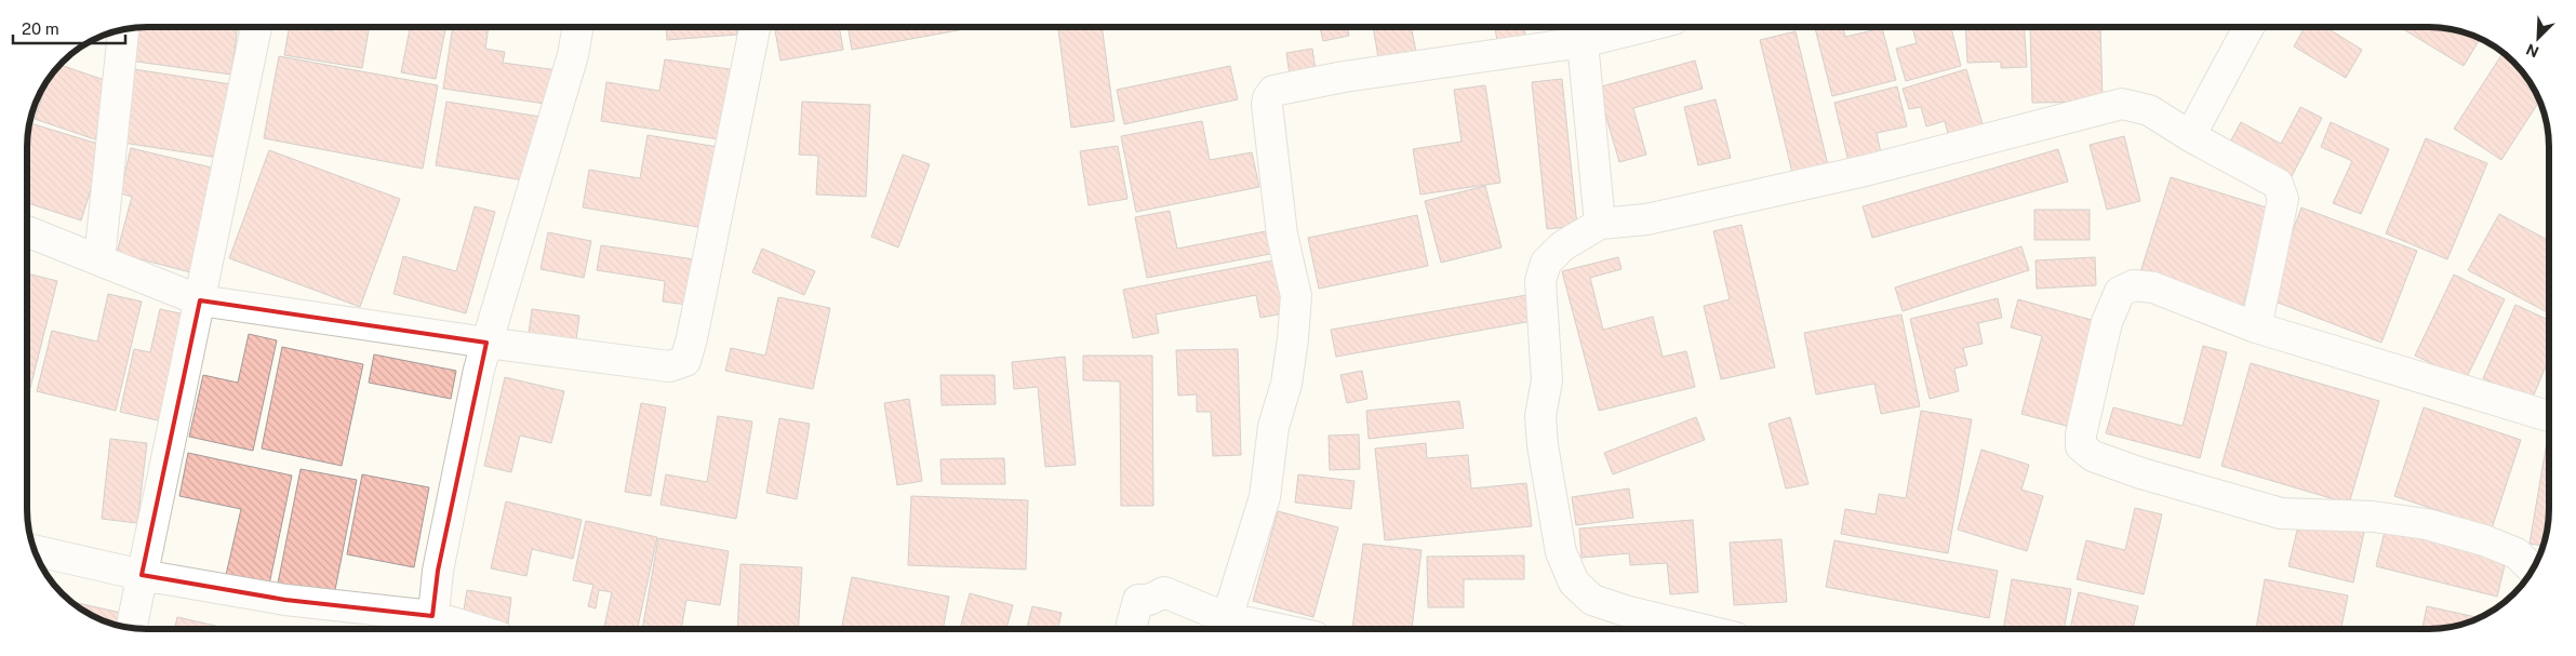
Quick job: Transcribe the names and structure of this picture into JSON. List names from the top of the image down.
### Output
{
  "scale_bar": "20 m",
  "north": "bottom left"
}
